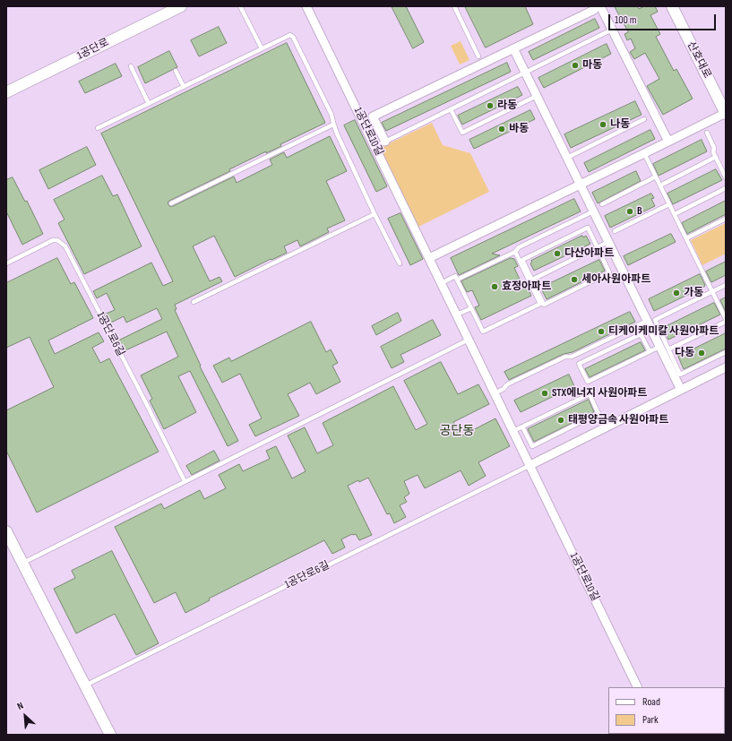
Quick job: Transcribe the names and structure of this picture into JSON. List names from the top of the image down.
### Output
{
  "streets": {
    "street": ["1공단로", "산호대로", "1공단로10길"],
    "lane": ["1공단로6길"]
  },
  "crossings": [
    ["1공단로10길", "1공단로6길"]
  ],
  "districts": ["공단동"],
  "places": [
    "마동",
    "라동",
    "나동",
    "바동",
    "B",
    "다산아파트",
    "세아사원아파트",
    "효정아파트",
    "가동",
    "티케이케미칼 사원아파트",
    "다동",
    "STX에너지 사원아파트",
    "태평양금속 사원아파트"
  ],
  "legend": ["Road", "Park"],
  "scale_bar": "100 m",
  "north": "top left"
}
